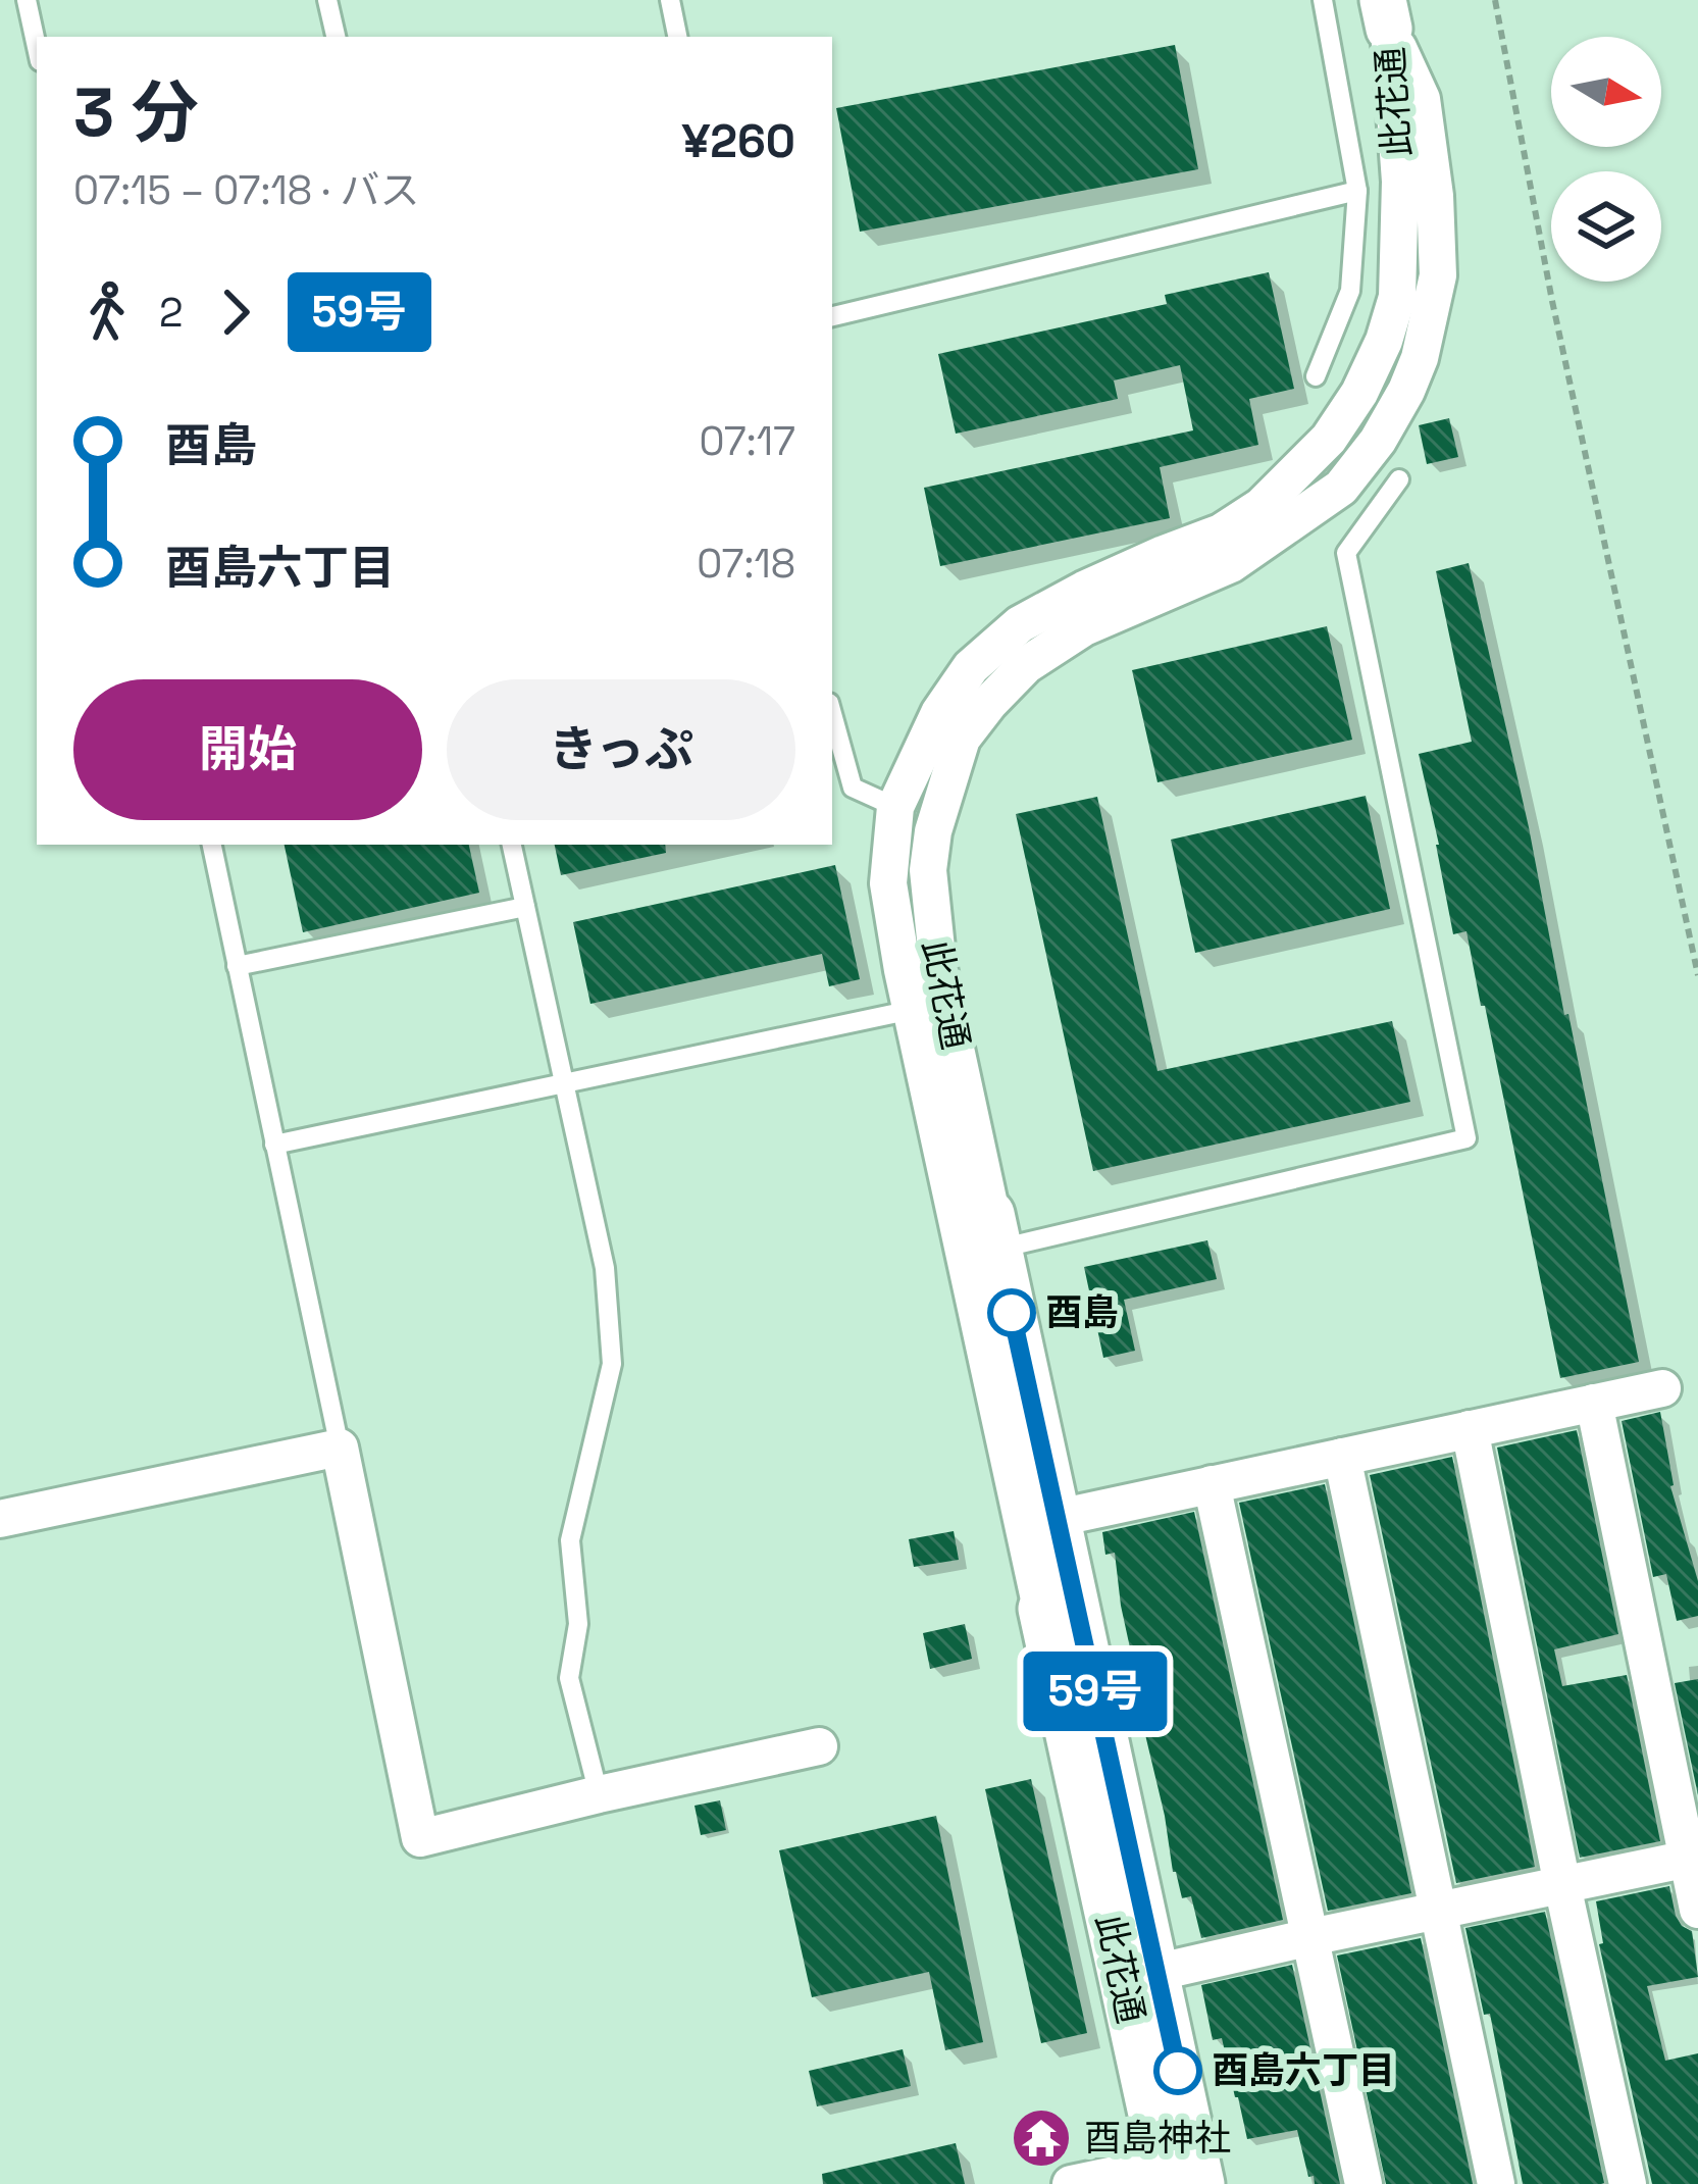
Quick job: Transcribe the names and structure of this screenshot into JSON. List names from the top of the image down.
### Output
{
  "streets": {
    "street": ["此花通"]
  },
  "places": {
    "other": ["酉島", "酉島六丁目"],
    "temple": ["酉島神社"]
  },
  "lines": ["bus line 59号"],
  "north": "right",
  "page": {
    "on_map": "59号",
    "heading": ["3 分", "07:15 – 07:18 · バス", "¥260"],
    "legs": ["2", "59号"],
    "list": [
      {
        "name": "酉島",
        "value": "07:17"
      },
      {
        "name": "酉島六丁目",
        "value": "07:18"
      }
    ],
    "buttons": ["開始", "きっぷ"]
  }
}
